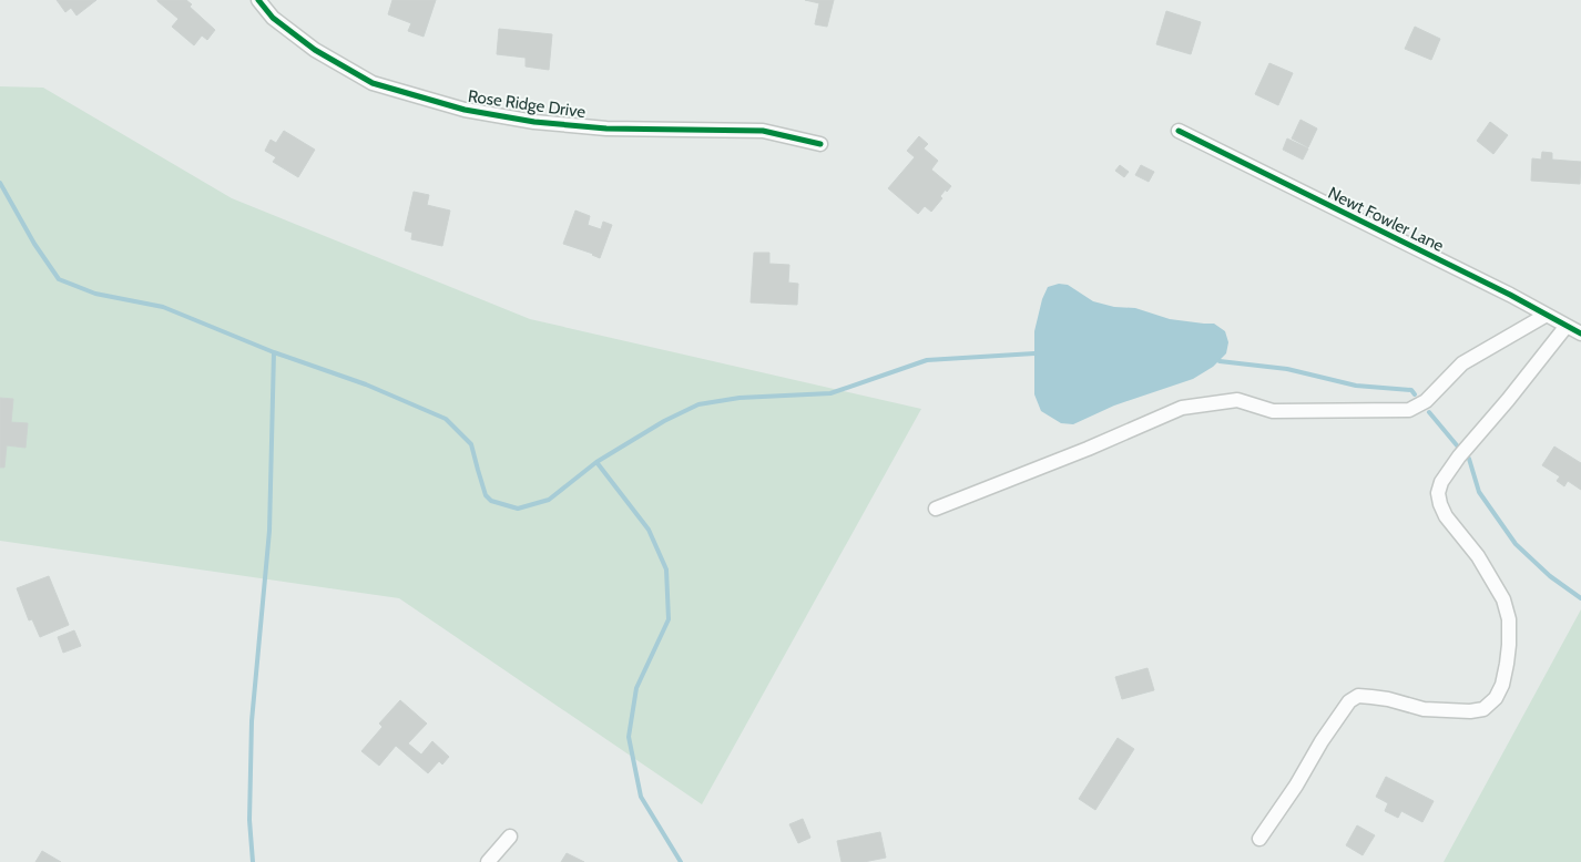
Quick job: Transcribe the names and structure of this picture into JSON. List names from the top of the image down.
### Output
{
  "streets": {
    "street": ["Rose Ridge Drive", "Newt Fowler Lane"]
  }
}
